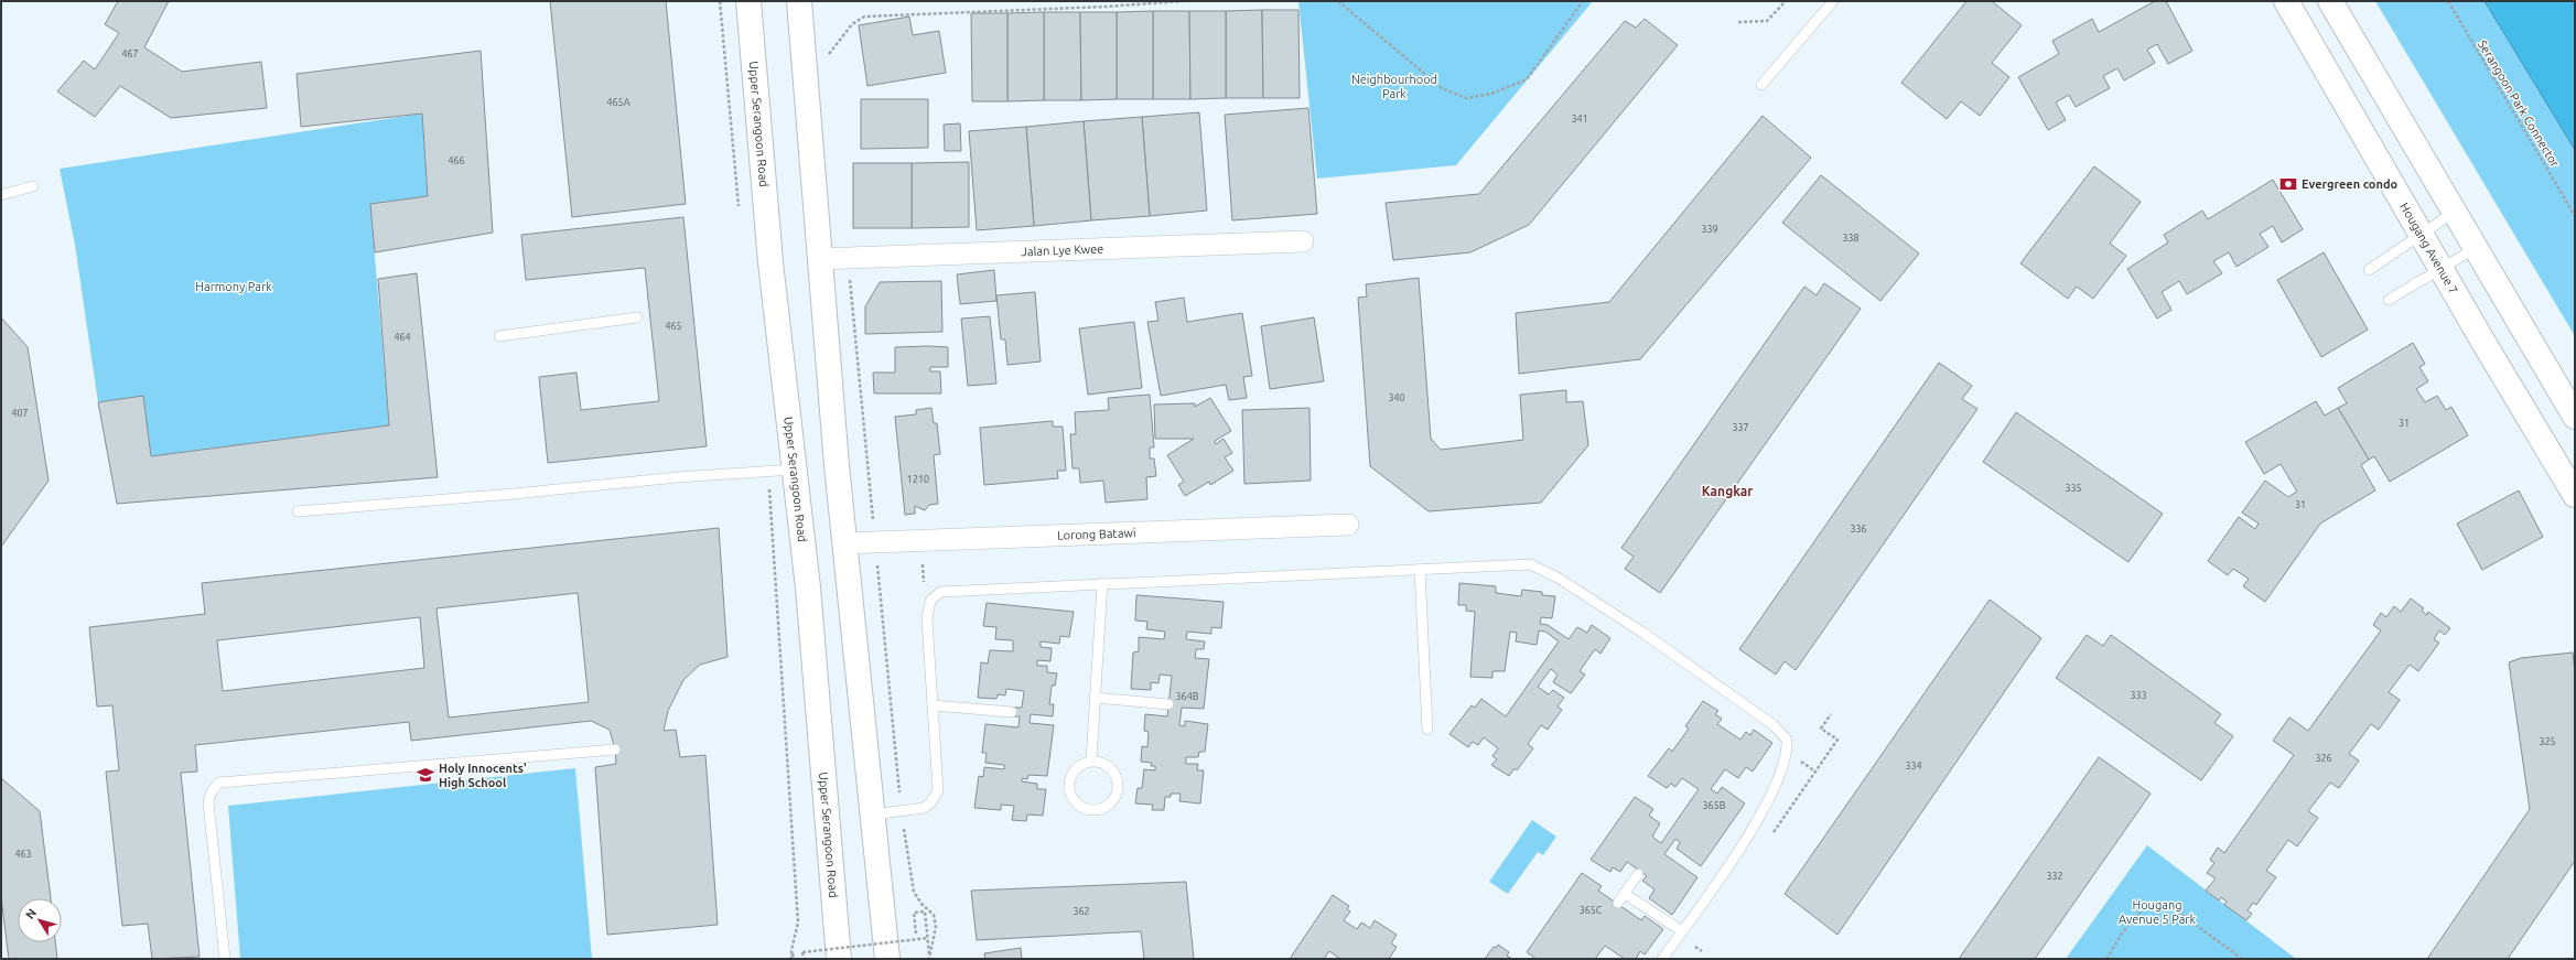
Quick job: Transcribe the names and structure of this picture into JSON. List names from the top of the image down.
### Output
{
  "streets": {
    "main road": ["Upper Serangoon Road", "Hougang Avenue 7"],
    "street": ["Jalan Lye Kwee", "Lorong Batawi"],
    "path": ["Serangoon Park Connector"]
  },
  "districts": ["Kangkar"],
  "parks": ["Neighbourhood Park", "Harmony Park", "Hougang Avenue 5 Park"],
  "places": {
    "bank": ["Evergreen condo"],
    "school or university": ["Holy Innocents' High School"]
  },
  "house_numbers": [
    "467",
    "465A",
    "341",
    "466",
    "339",
    "338",
    "465",
    "464",
    "340",
    "407",
    "31",
    "337",
    "1210",
    "335",
    "31",
    "336",
    "333",
    "364B",
    "325",
    "326",
    "334",
    "365B",
    "463",
    "332",
    "365C",
    "362"
  ],
  "north": "top left"
}
